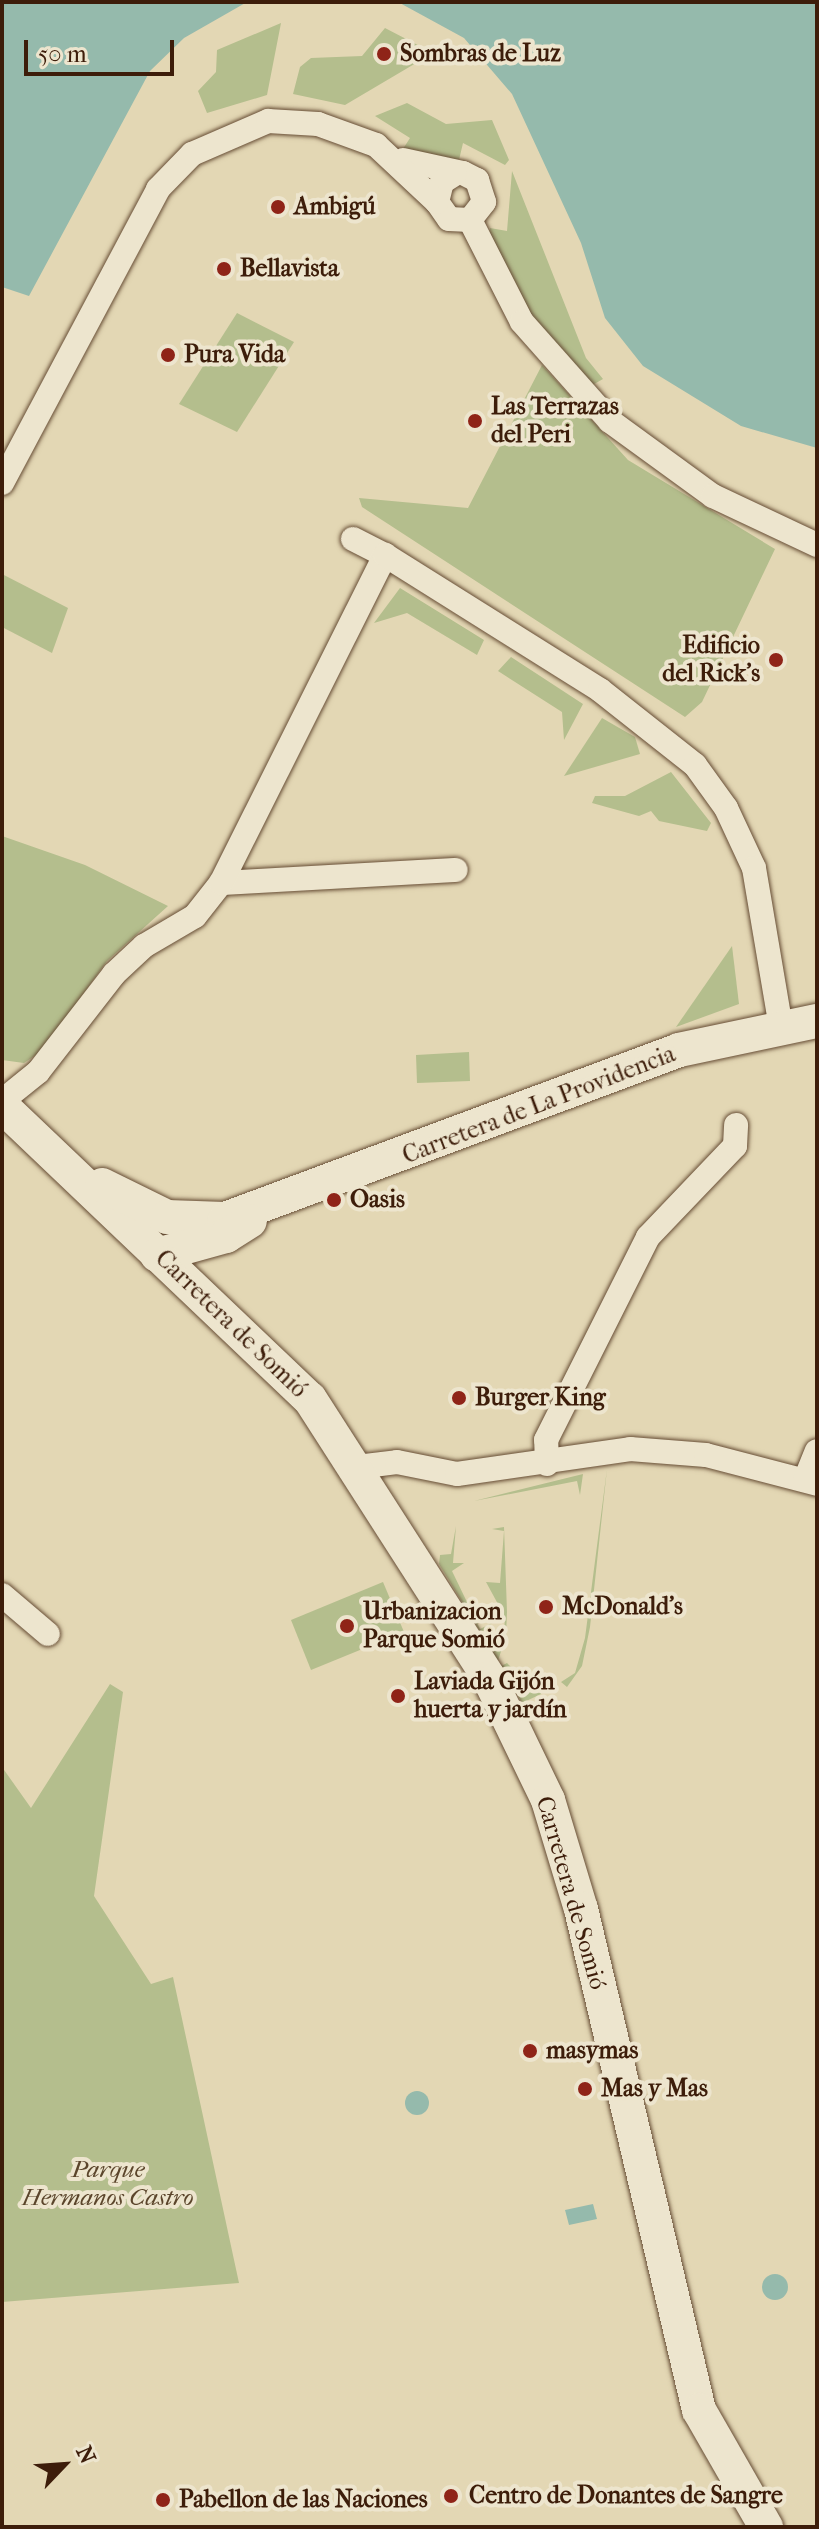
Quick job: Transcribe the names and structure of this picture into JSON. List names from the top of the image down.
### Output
{
  "streets": {
    "street": ["Carretera de La Providencia", "Carretera de Somió"]
  },
  "crossings": [
    ["Carretera de La Providencia", "Carretera de Somió"]
  ],
  "parks": ["Parque Hermanos Castro"],
  "places": [
    "Sombras de Luz",
    "Ambigú",
    "Bellavista",
    "Pura Vida",
    "Las Terrazas del Peri",
    "Edificio del Rick's",
    "Oasis",
    "Burger King",
    "McDonald's",
    "Urbanizacion Parque Somió",
    "Laviada Gijón huerta y jardín",
    "masymas",
    "Mas y Mas",
    "Centro de Donantes de Sangre",
    "Pabellon de las Naciones"
  ],
  "scale_bar": "50 m",
  "north": "top right"
}
